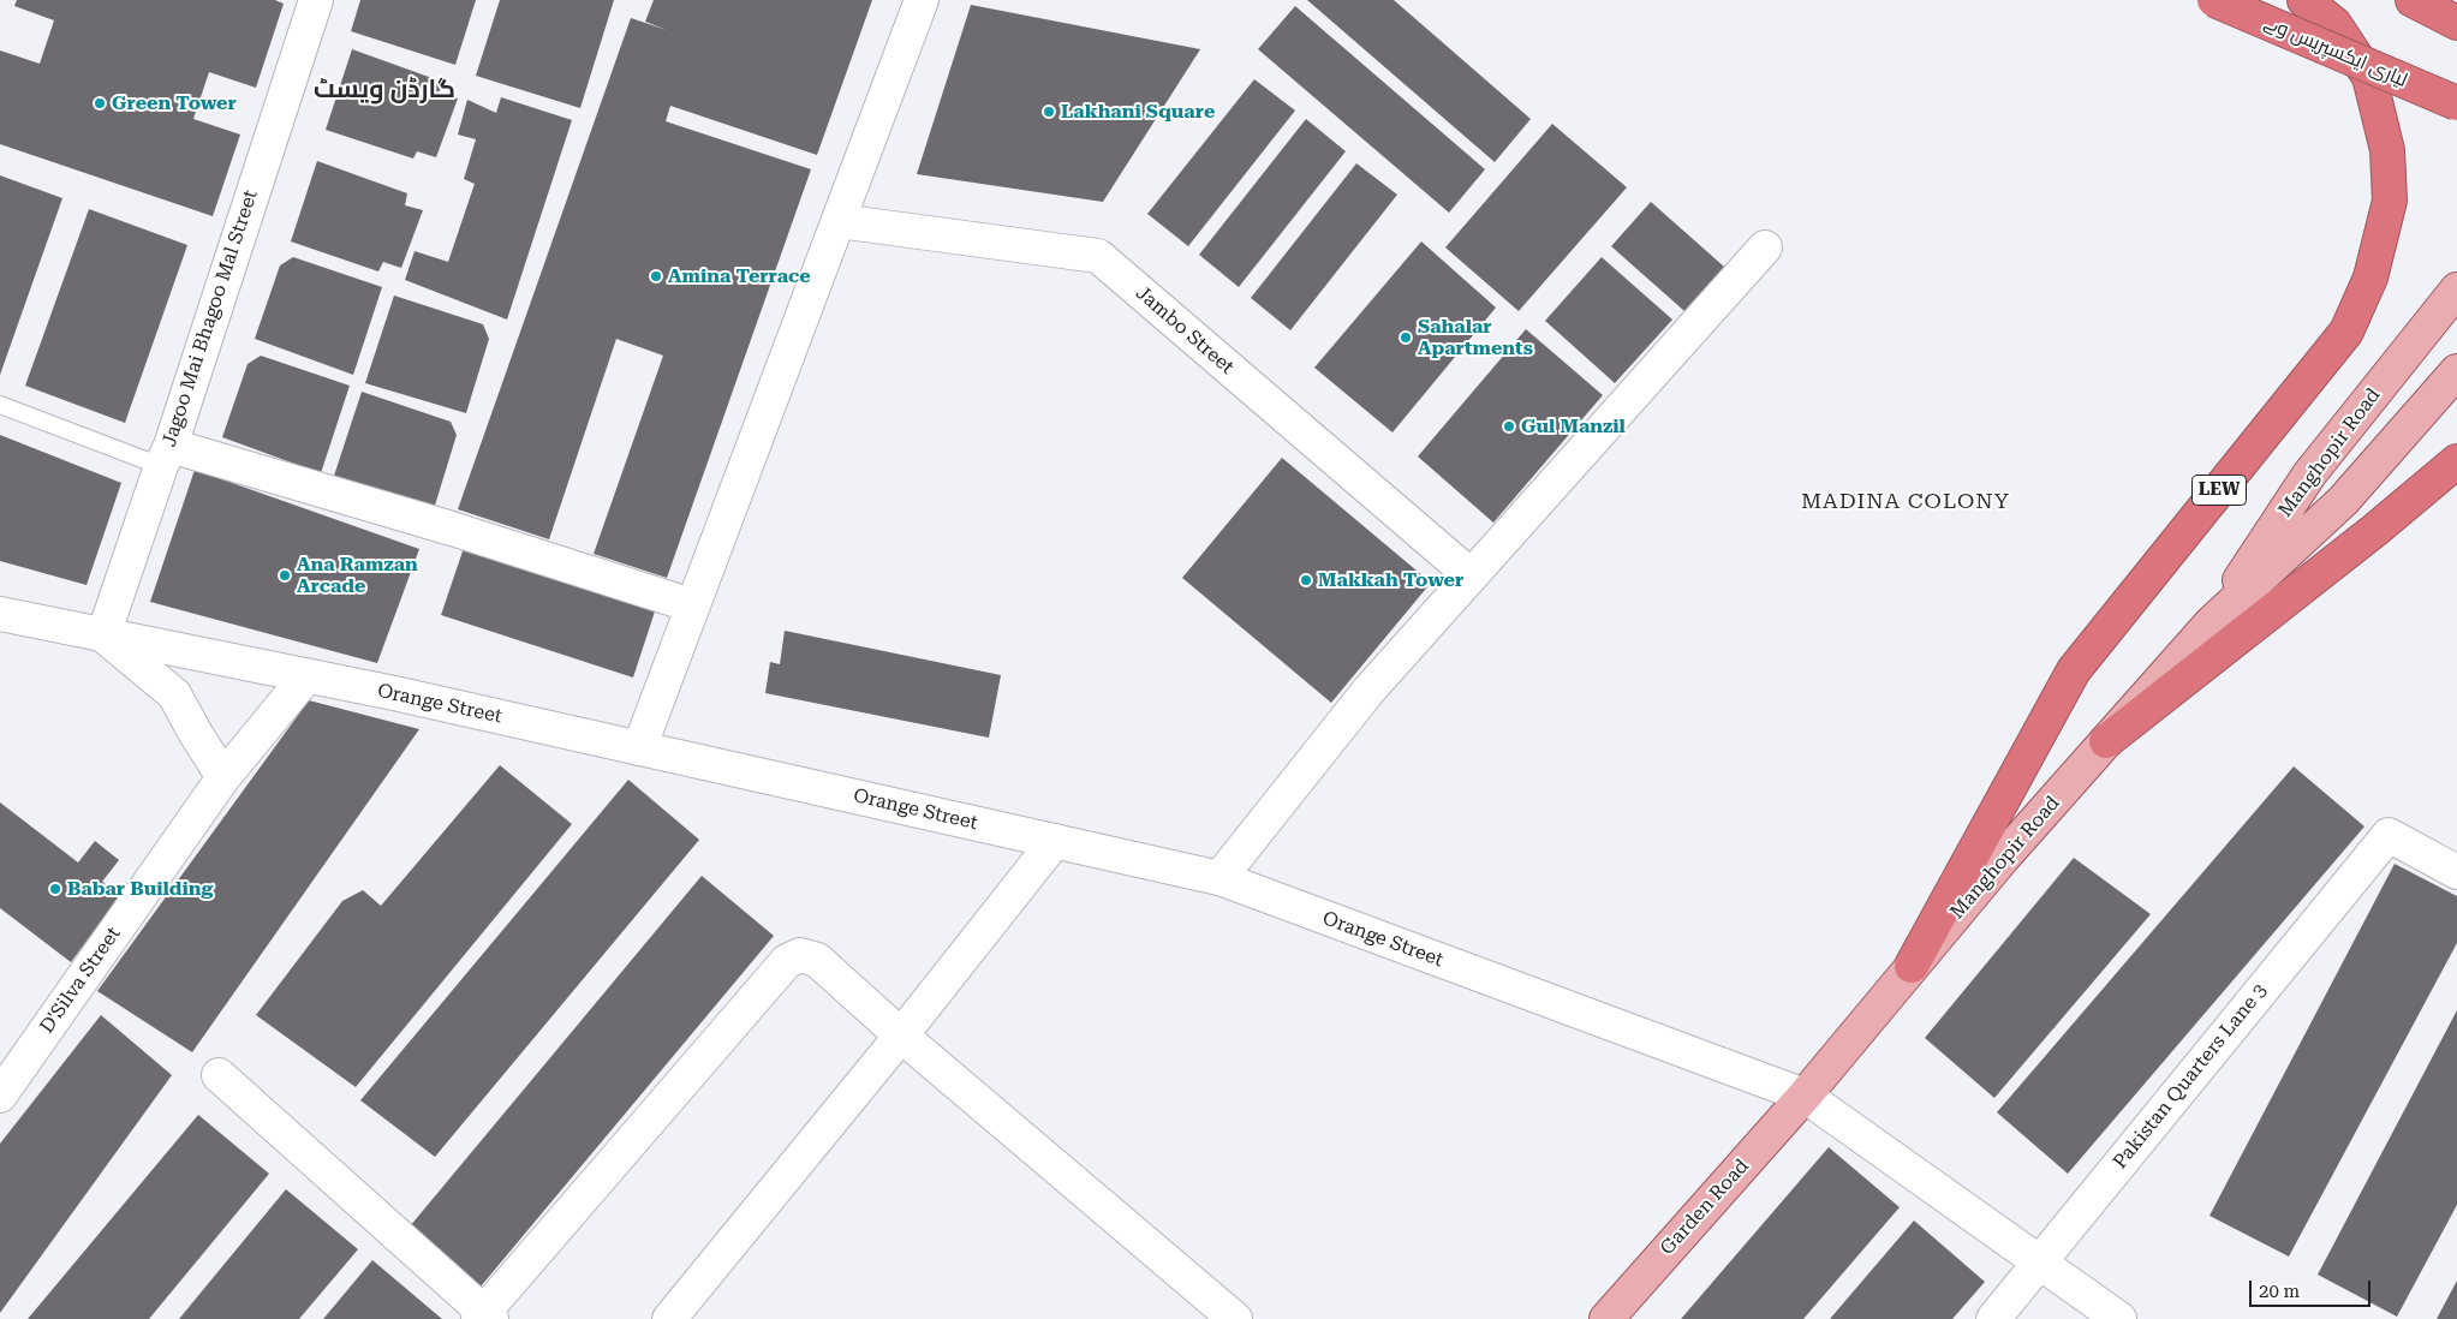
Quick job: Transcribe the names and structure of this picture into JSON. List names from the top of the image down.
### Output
{
  "streets": {
    "highway": ["لیاری ایکسپریس وے", "LEW"],
    "main road": ["Manghopir Road", "Garden Road"],
    "street": [
      "Jagoo Mai Bhagoo Mal Street",
      "Jambo Street",
      "Orange Street",
      "D'Silva Street",
      "Pakistan Quarters Lane 3"
    ]
  },
  "crossings": [
    ["Jagoo Mai Bhagoo Mal Street", "Orange Street"],
    ["Manghopir Road", "LEW"],
    ["Manghopir Road", "Orange Street"],
    ["Manghopir Road", "Garden Road"],
    ["Orange Street", "D'Silva Street"],
    ["Orange Street", "Pakistan Quarters Lane 3"],
    ["Orange Street", "Garden Road"]
  ],
  "districts": ["گارڈن ویسٹ", "MADINA COLONY"],
  "places": [
    "Green Tower",
    "Lakhani Square",
    "Amina Terrace",
    "Sahalar Apartments",
    "Gul Manzil",
    "Ana Ramzan Arcade",
    "Makkah Tower",
    "Babar Building"
  ],
  "scale_bar": "20 m"
}
